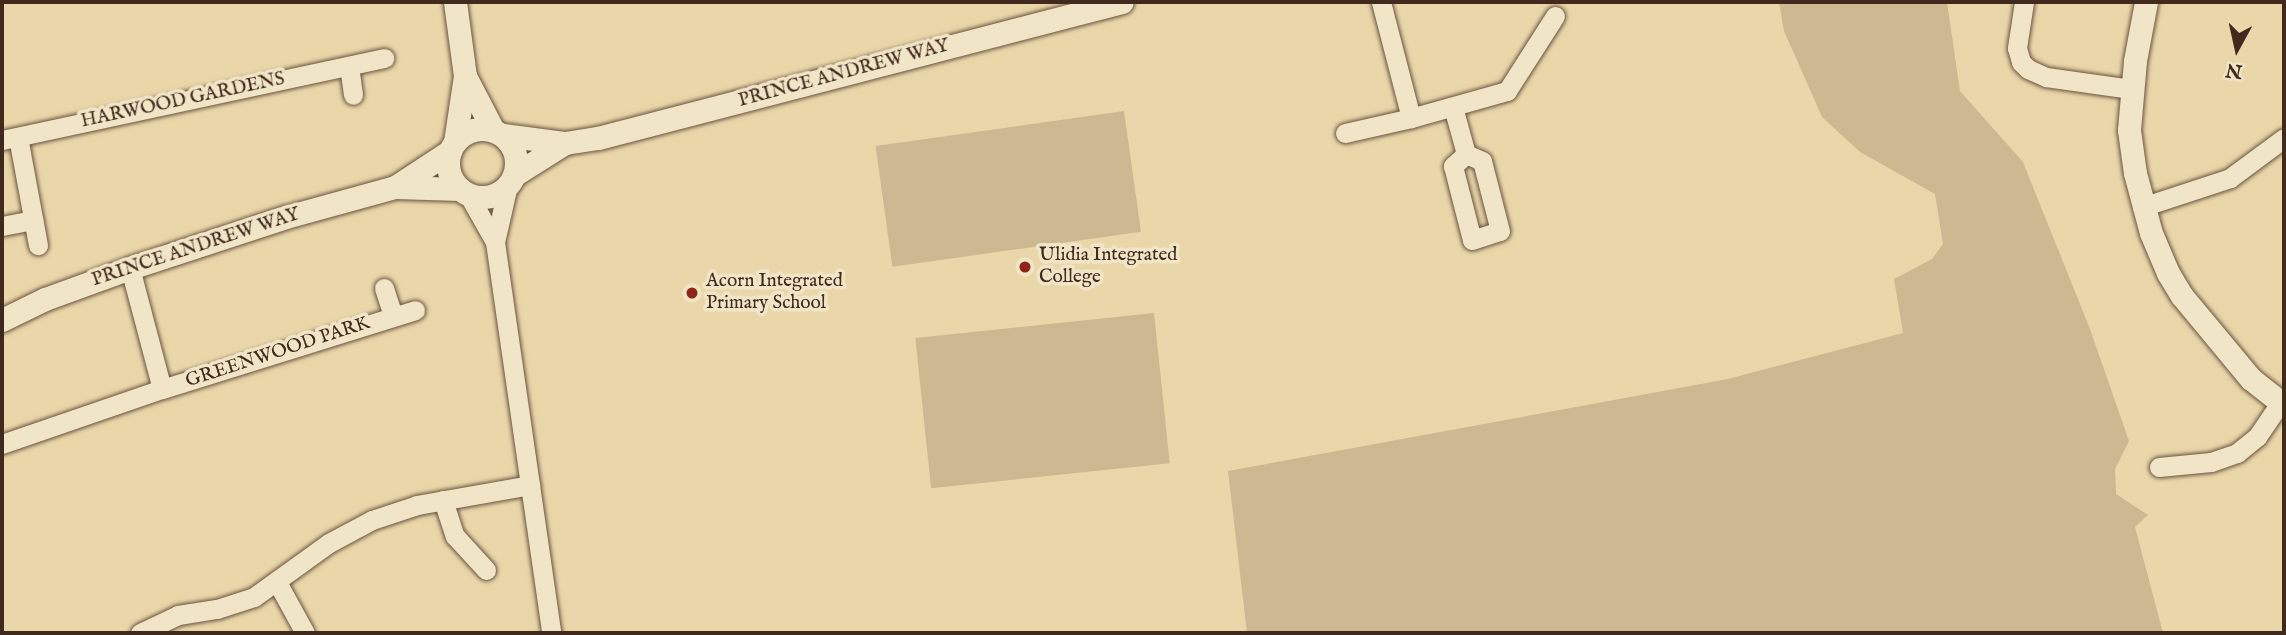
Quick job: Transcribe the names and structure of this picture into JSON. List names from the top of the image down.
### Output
{
  "streets": {
    "street": ["PRINCE ANDREW WAY", "HARWOOD GARDENS", "GREENWOOD PARK"]
  },
  "crossings": [
    ["PRINCE ANDREW WAY", "GREENWOOD PARK"]
  ],
  "places": ["Ulidia Integrated College", "Acorn Integrated Primary School"],
  "north": "bottom"
}
